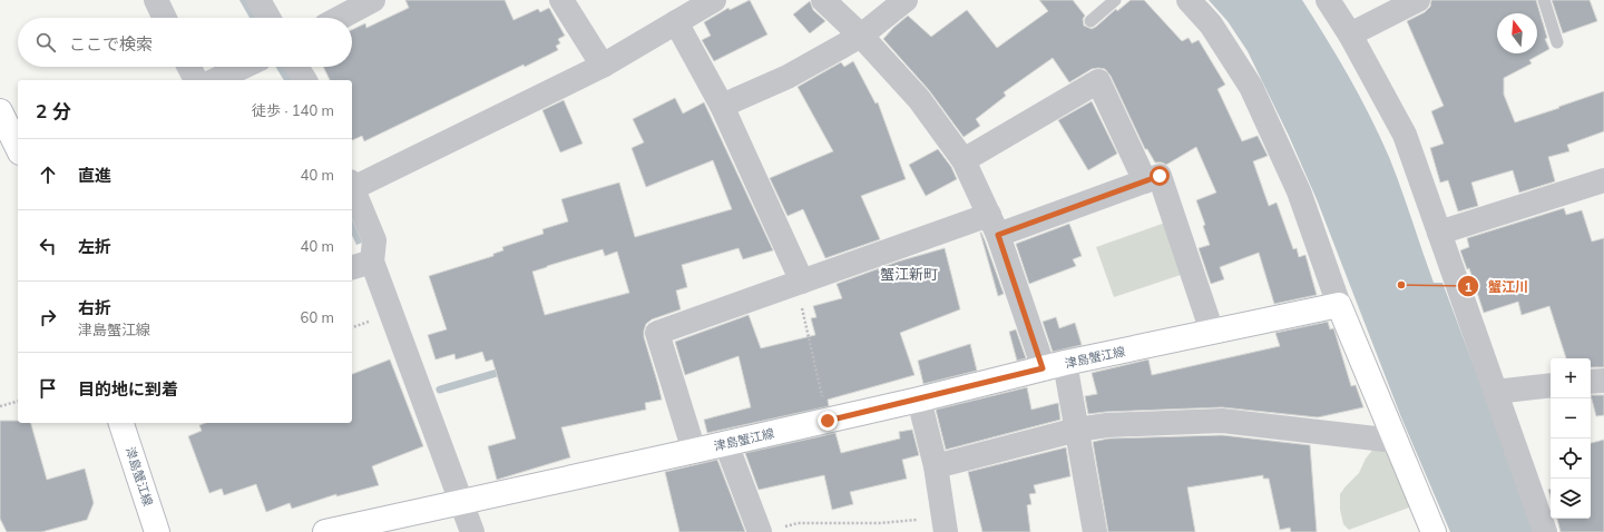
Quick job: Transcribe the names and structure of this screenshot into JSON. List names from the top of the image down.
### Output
{
  "streets": {
    "main road": ["津島蟹江線"]
  },
  "districts": ["蟹江新町"],
  "places": ["蟹江川"],
  "north": "top",
  "page": {
    "search": "ここで検索",
    "heading": ["2 分", "徒歩 · 140 m"],
    "list": [
      ["直進", "40 m"],
      ["左折", "40 m"],
      ["右折", "津島蟹江線", "60 m"],
      "目的地に到着"
    ],
    "map_buttons": ["+", "−"]
  }
}
